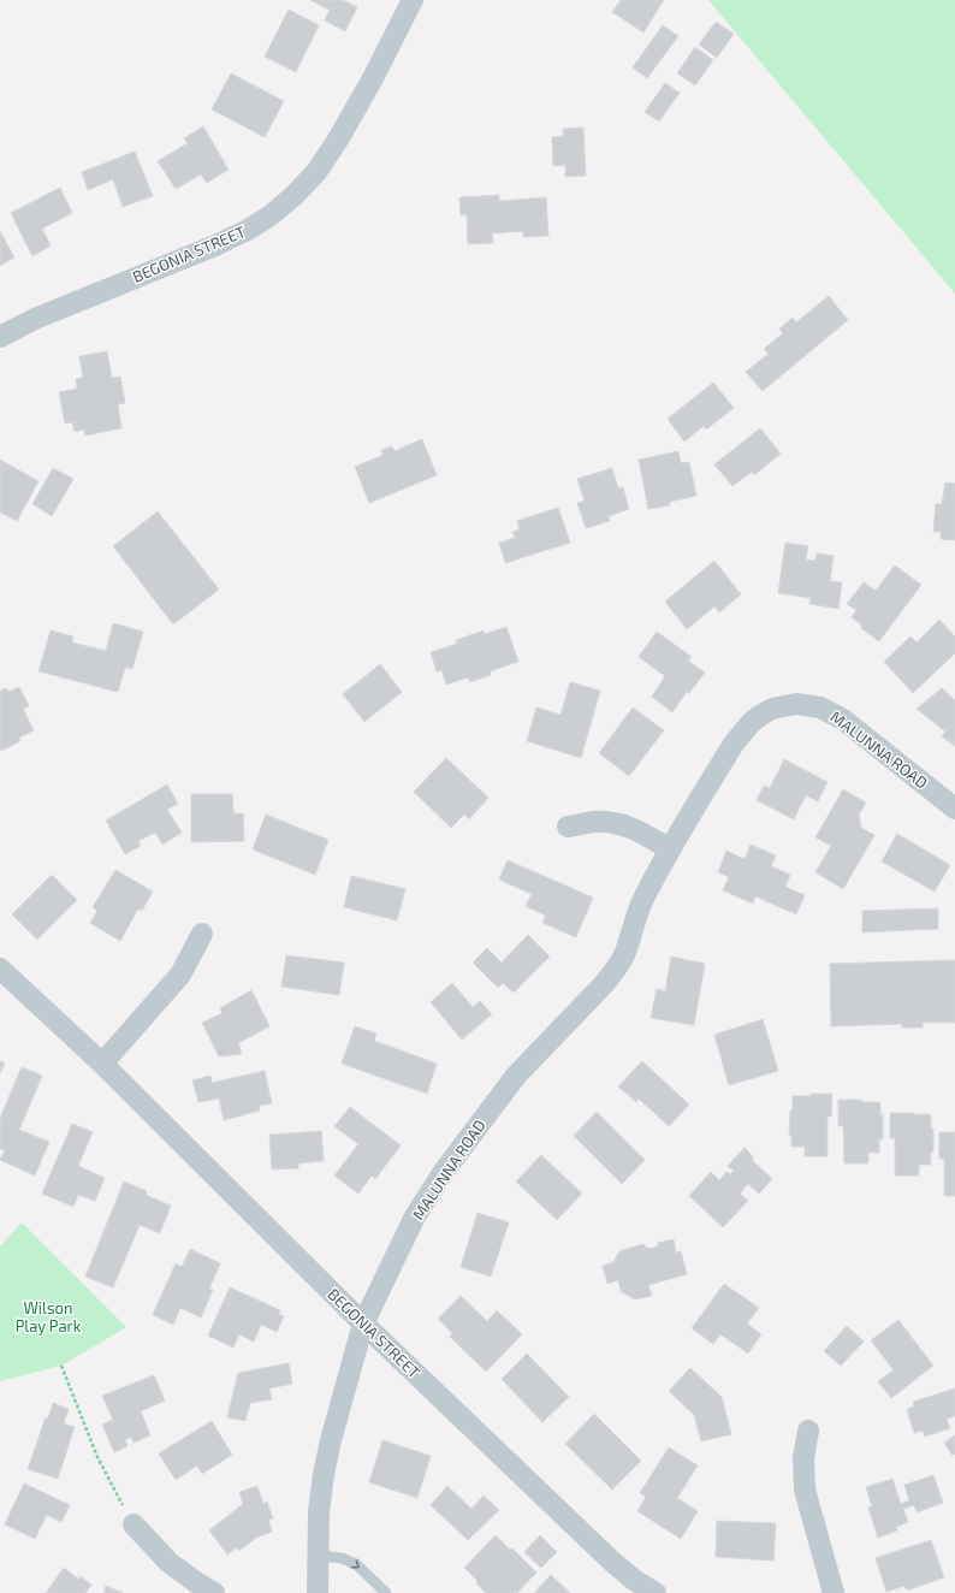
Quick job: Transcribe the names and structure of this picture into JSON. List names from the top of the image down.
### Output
{
  "streets": {
    "street": ["BEGONIA STREET", "MALUNNA ROAD"]
  },
  "crossings": [
    ["BEGONIA STREET", "MALUNNA ROAD"]
  ],
  "parks": ["Wilson Play Park"]
}
